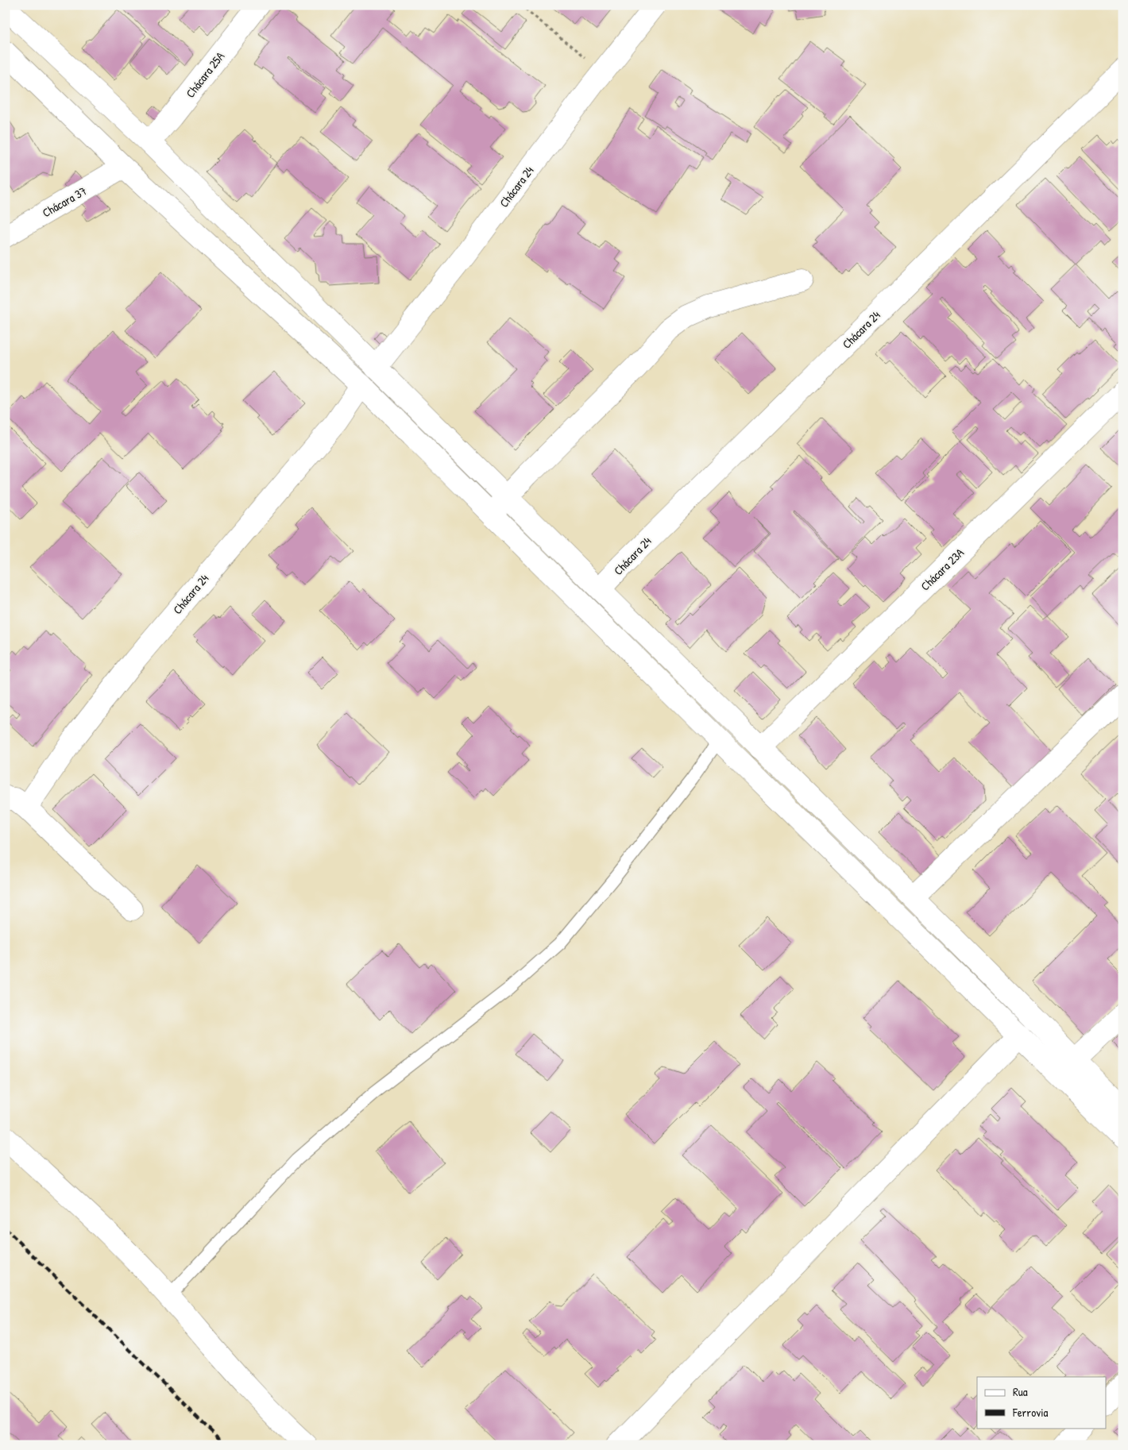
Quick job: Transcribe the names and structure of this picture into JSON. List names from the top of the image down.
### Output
{
  "streets": {
    "street": [
      "Chácara 25A",
      "Chácara 24",
      "Chácara 37",
      "Chácara 23A"
    ]
  },
  "legend": ["Rua", "Ferrovia"]
}
